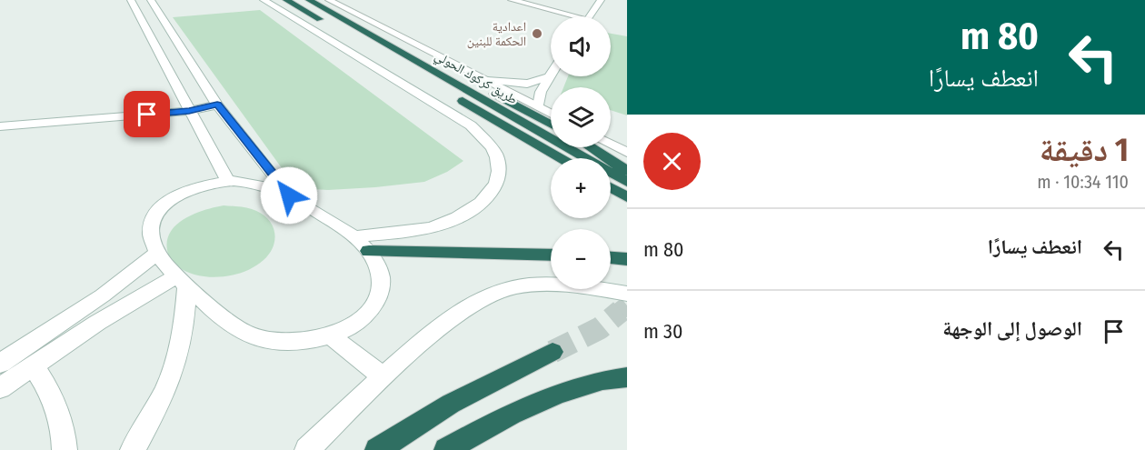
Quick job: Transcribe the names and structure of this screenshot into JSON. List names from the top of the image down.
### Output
{
  "streets": {
    "highway": ["طريق كركوك الحولي"]
  },
  "places": ["اعدادية الحكمة للبنين"],
  "page": {
    "turn": ["80 m", "انعطف يسارًا"],
    "map_buttons": ["+", "−"],
    "heading": ["1 دقيقة", "110 m · 10:34"],
    "list": [
      {
        "name": "انعطف يسارًا",
        "value": "80 m"
      },
      {
        "name": "الوصول إلى الوجهة",
        "value": "30 m"
      }
    ]
  }
}
